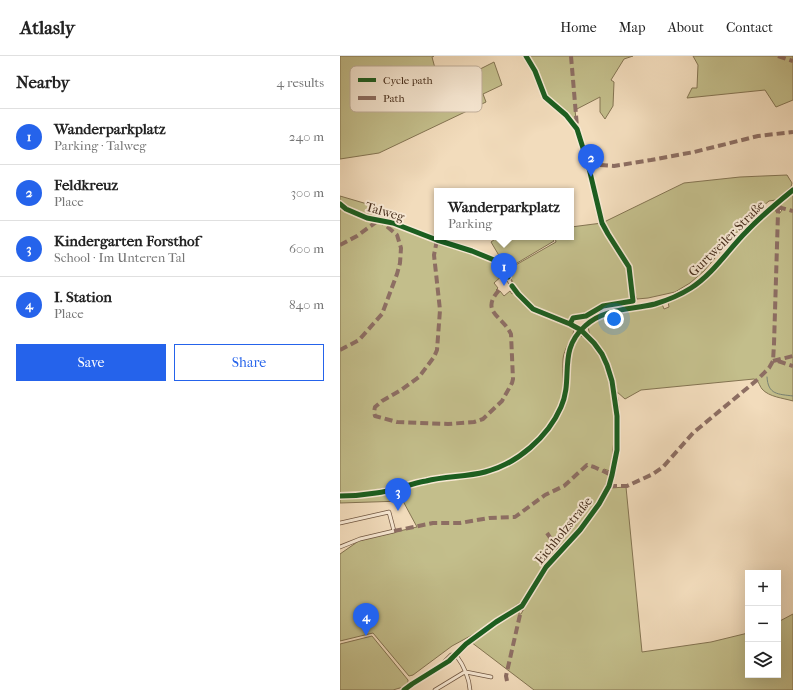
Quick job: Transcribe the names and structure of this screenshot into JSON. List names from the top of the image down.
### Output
{
  "streets": {
    "main road": ["Gurtweiler Straße", "Eichholzstraße"],
    "street": ["Talweg"]
  },
  "crossings": [
    ["Talweg", "Gurtweiler Straße"],
    ["Talweg", "Eichholzstraße"],
    ["Gurtweiler Straße", "Eichholzstraße"]
  ],
  "legend": ["Cycle path", "Path"],
  "page": {
    "header": "Atlasly",
    "nav": [
      "Home",
      "Map",
      "About",
      "Contact"
    ],
    "heading": ["Nearby", "4 results"],
    "list": [
      {
        "mark": "1",
        "name": "Wanderparkplatz",
        "note": "Parking · Talweg",
        "value": "240 m"
      },
      {
        "mark": "2",
        "name": "Feldkreuz",
        "note": "Place",
        "value": "300 m"
      },
      {
        "mark": "3",
        "name": "Kindergarten Forsthof",
        "note": "School · Im Unteren Tal",
        "value": "600 m"
      },
      {
        "mark": "4",
        "name": "I. Station",
        "note": "Place",
        "value": "840 m"
      }
    ],
    "pins": [
      "2",
      "1",
      "3",
      "4"
    ],
    "popup": ["Wanderparkplatz", "Parking"],
    "buttons": ["Save", "Share"],
    "map_buttons": ["+", "−"]
  }
}
